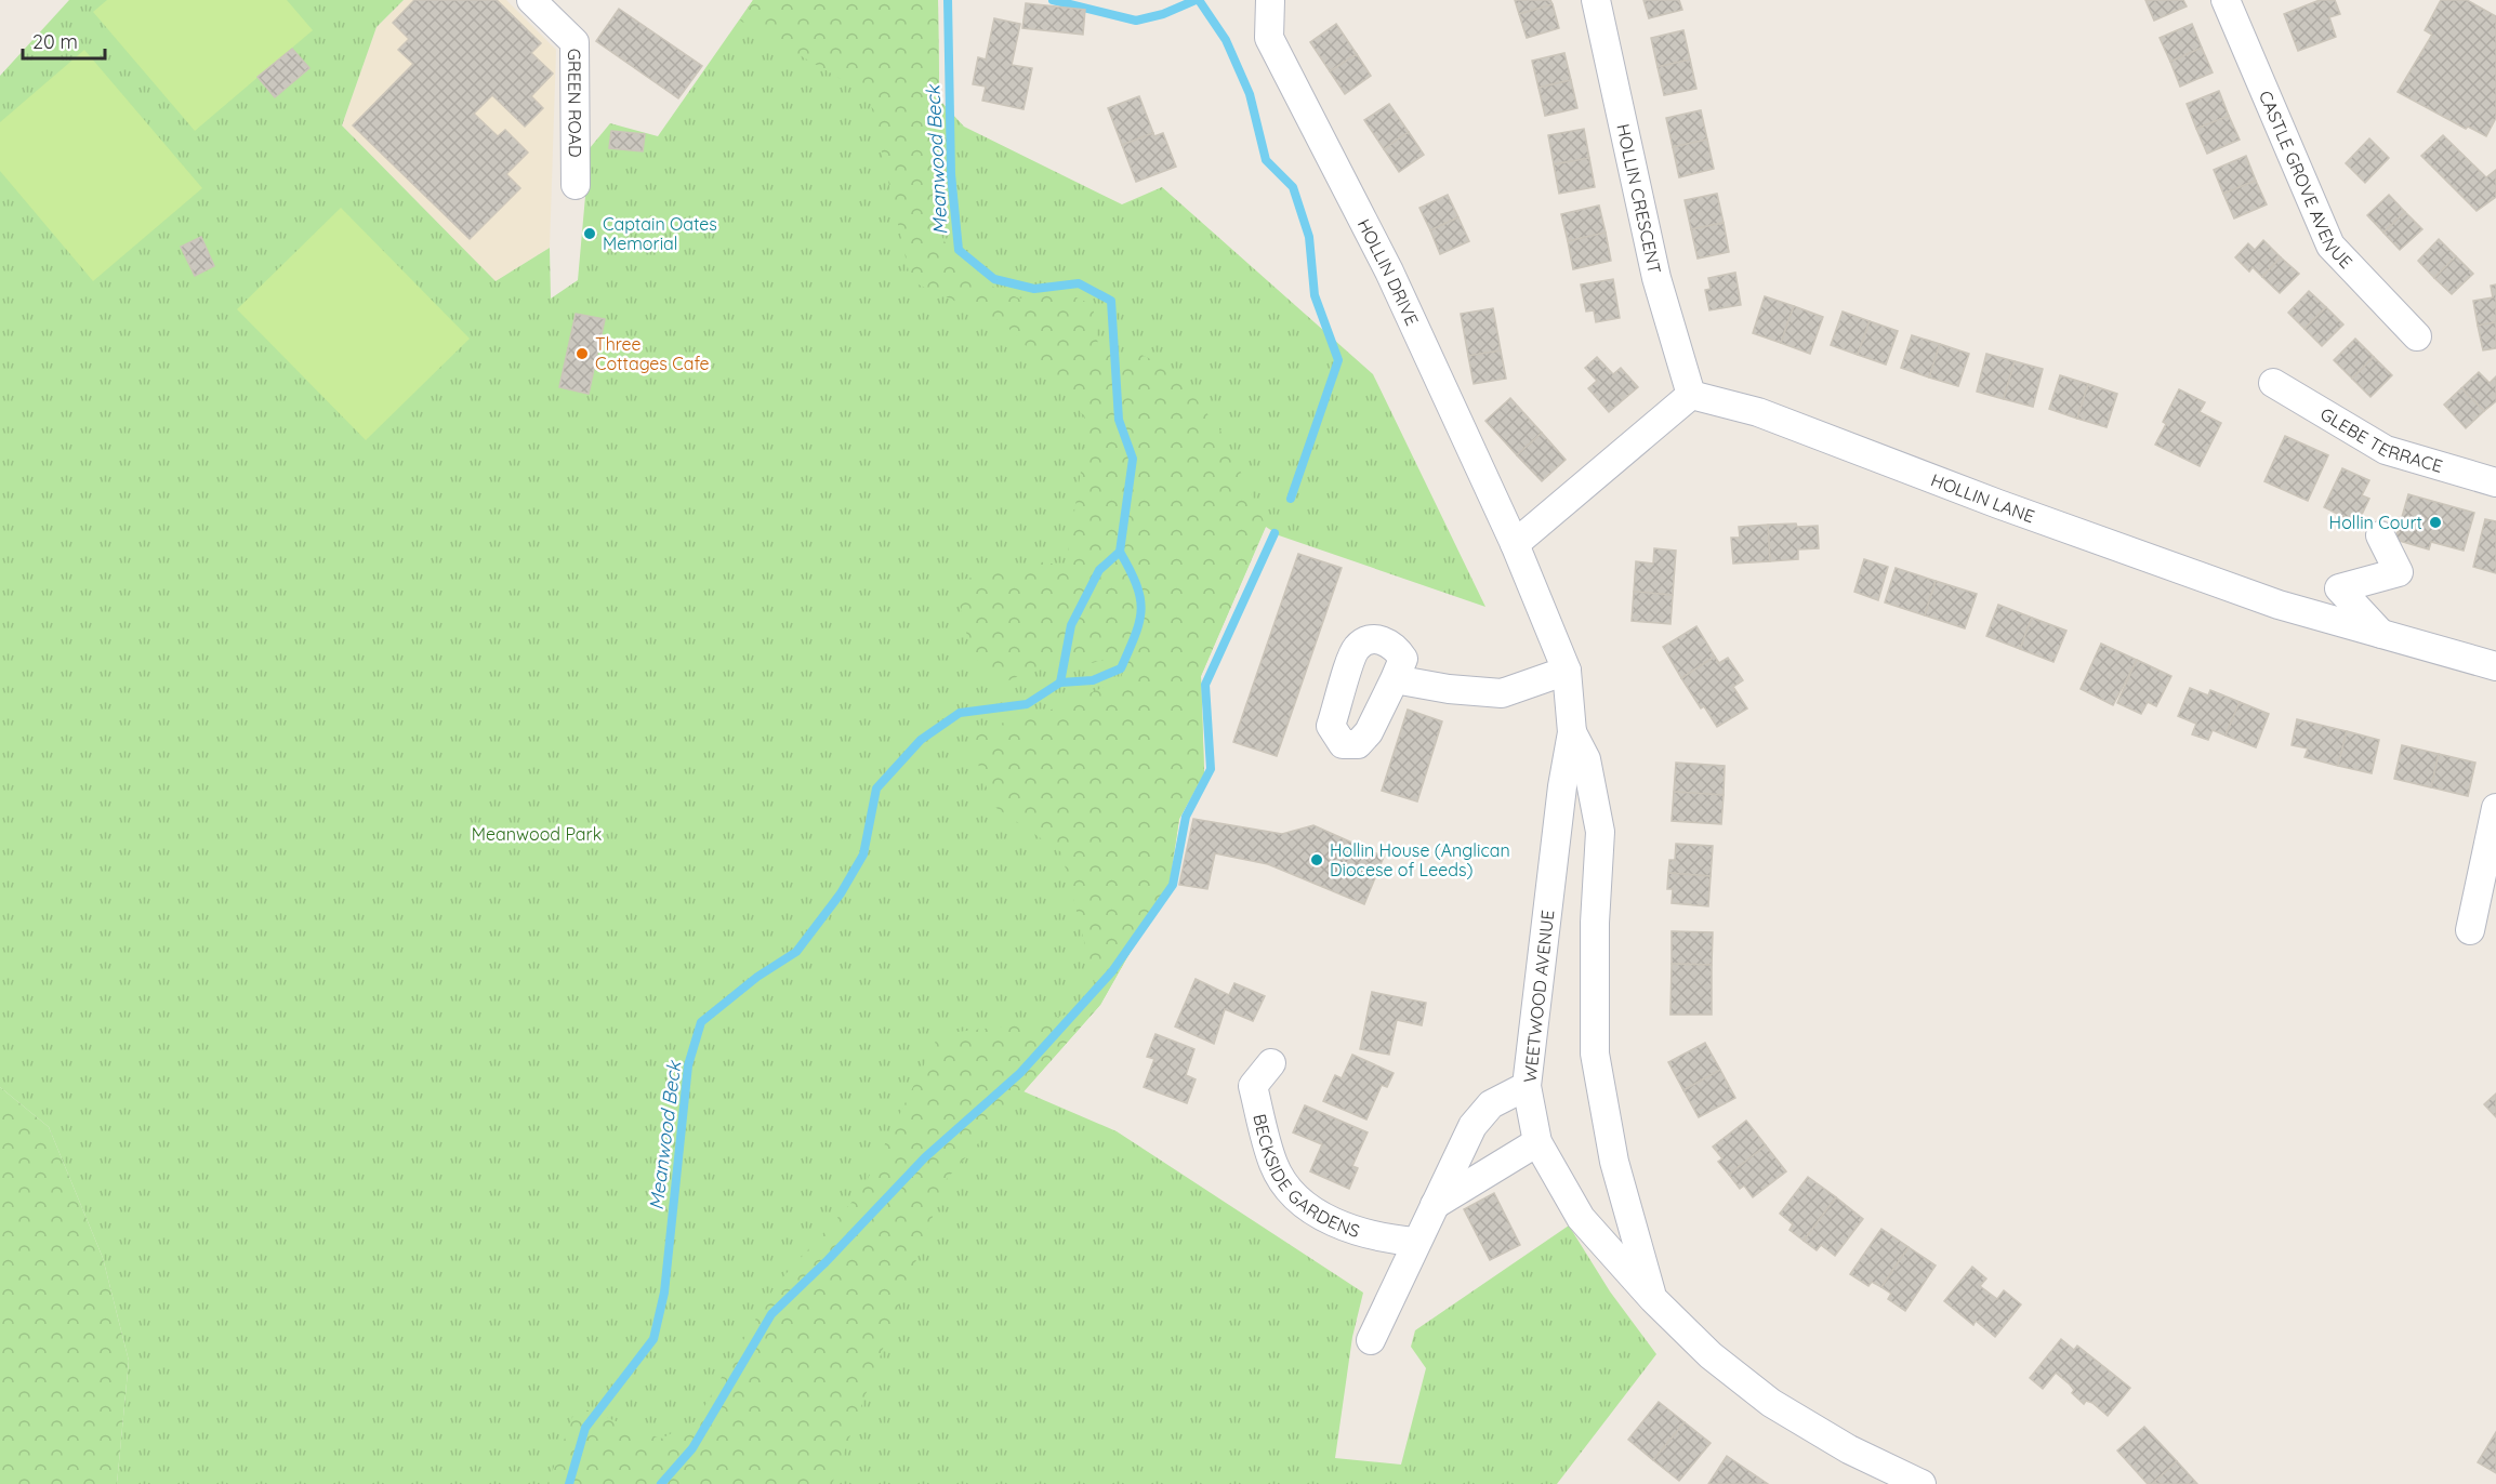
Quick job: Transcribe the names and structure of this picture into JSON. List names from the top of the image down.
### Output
{
  "streets": {
    "street": [
      "GREEN ROAD",
      "CASTLE GROVE AVENUE",
      "HOLLIN CRESCENT",
      "HOLLIN DRIVE",
      "GLEBE TERRACE",
      "HOLLIN LANE",
      "WEETWOOD AVENUE",
      "BECKSIDE GARDENS"
    ]
  },
  "crossings": [
    ["HOLLIN CRESCENT", "HOLLIN LANE"],
    ["HOLLIN DRIVE", "WEETWOOD AVENUE"]
  ],
  "water": ["Meanwood Beck"],
  "parks": ["Meanwood Park"],
  "places": [
    "Captain Oates Memorial",
    "Three Cottages Cafe",
    "Hollin Court",
    "Hollin House (Anglican Diocese of Leeds)"
  ],
  "scale_bar": "20 m"
}
